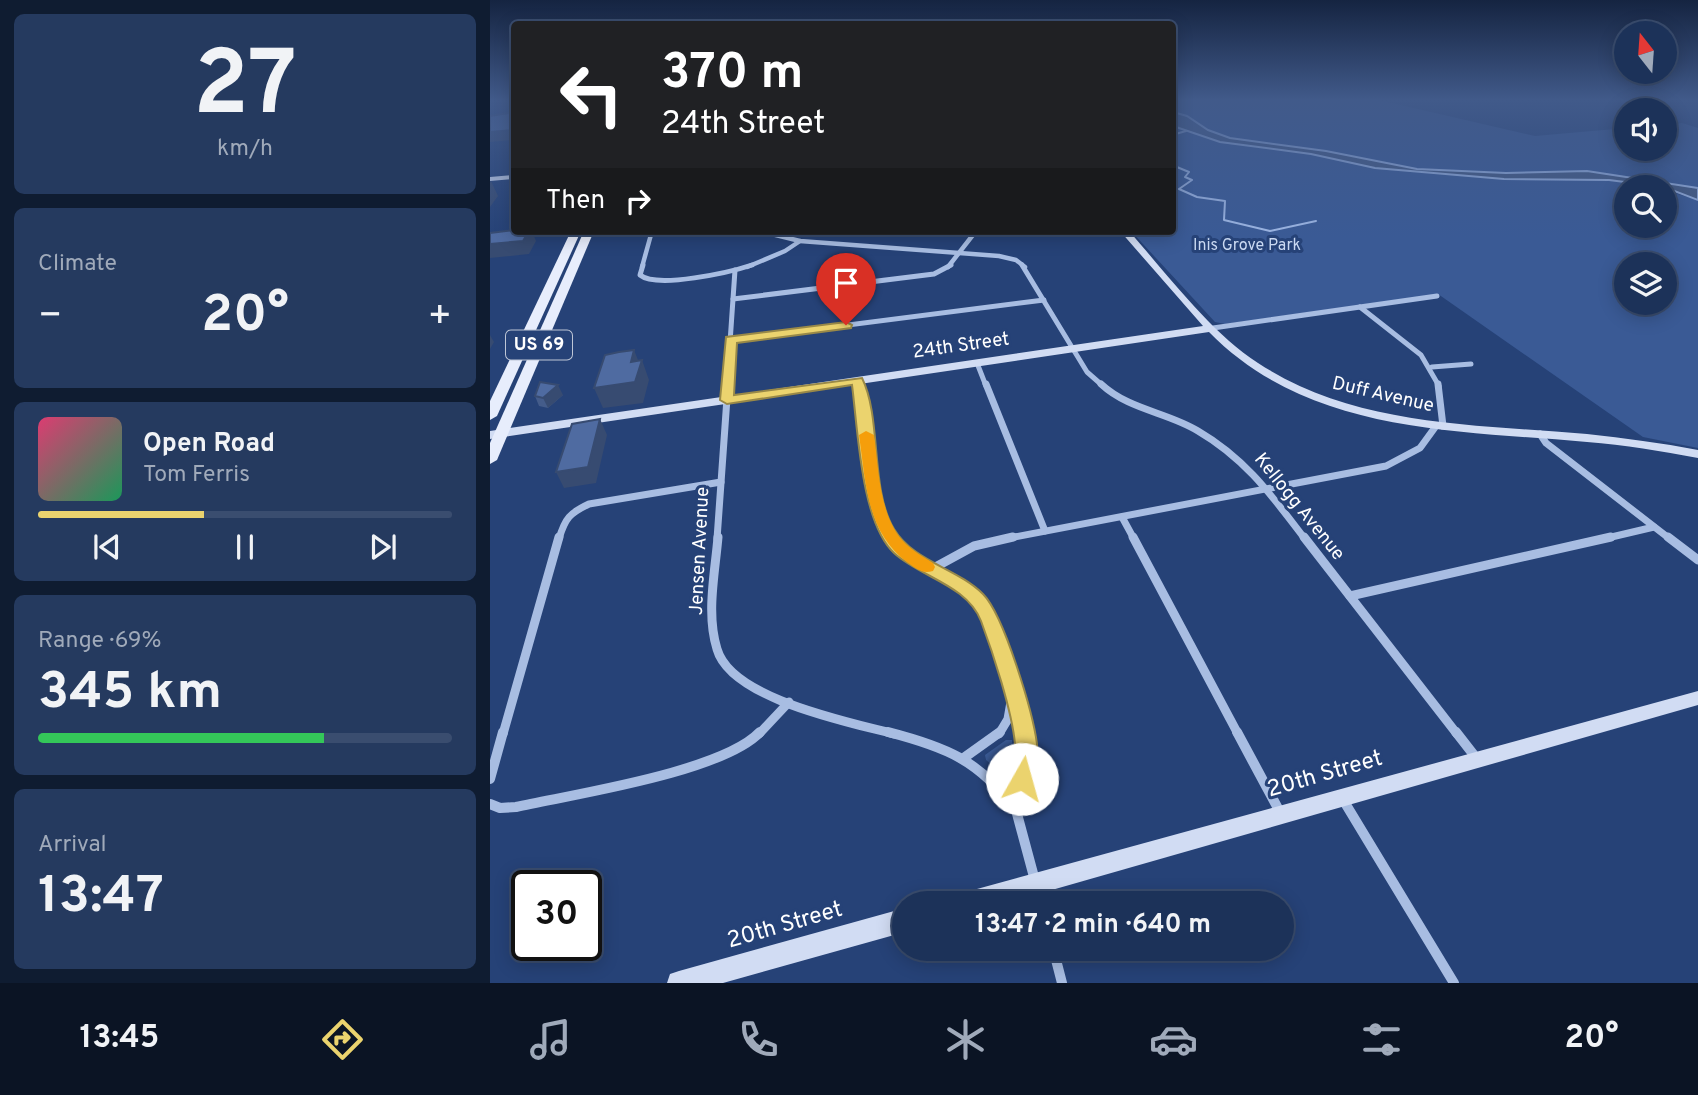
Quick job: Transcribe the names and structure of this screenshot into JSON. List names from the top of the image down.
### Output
{
  "streets": {
    "main road": [
      "US 69",
      "24th Street",
      "Duff Avenue",
      "20th Street"
    ],
    "street": ["Kellogg Avenue", "Jensen Avenue"]
  },
  "crossings": [
    ["US 69", "24th Street"],
    ["24th Street", "Duff Avenue"],
    ["24th Street", "Kellogg Avenue"],
    ["24th Street", "Jensen Avenue"],
    ["Kellogg Avenue", "20th Street"]
  ],
  "parks": ["Inis Grove Park"],
  "north": "top",
  "page": {
    "tile": [
      ["27", "km/h"],
      "Climate",
      ["Range · 69%", "345 km"],
      ["Arrival", "13:47"]
    ],
    "turn": ["370 m", "24th Street"],
    "then": "Then",
    "heat": ["−", "20°", "+"],
    "song": ["Open Road", "Tom Ferris"],
    "limit": "30",
    "trip": "13:47 · 2 min · 640 m",
    "tabs": ["13:45", "20°"]
  }
}
